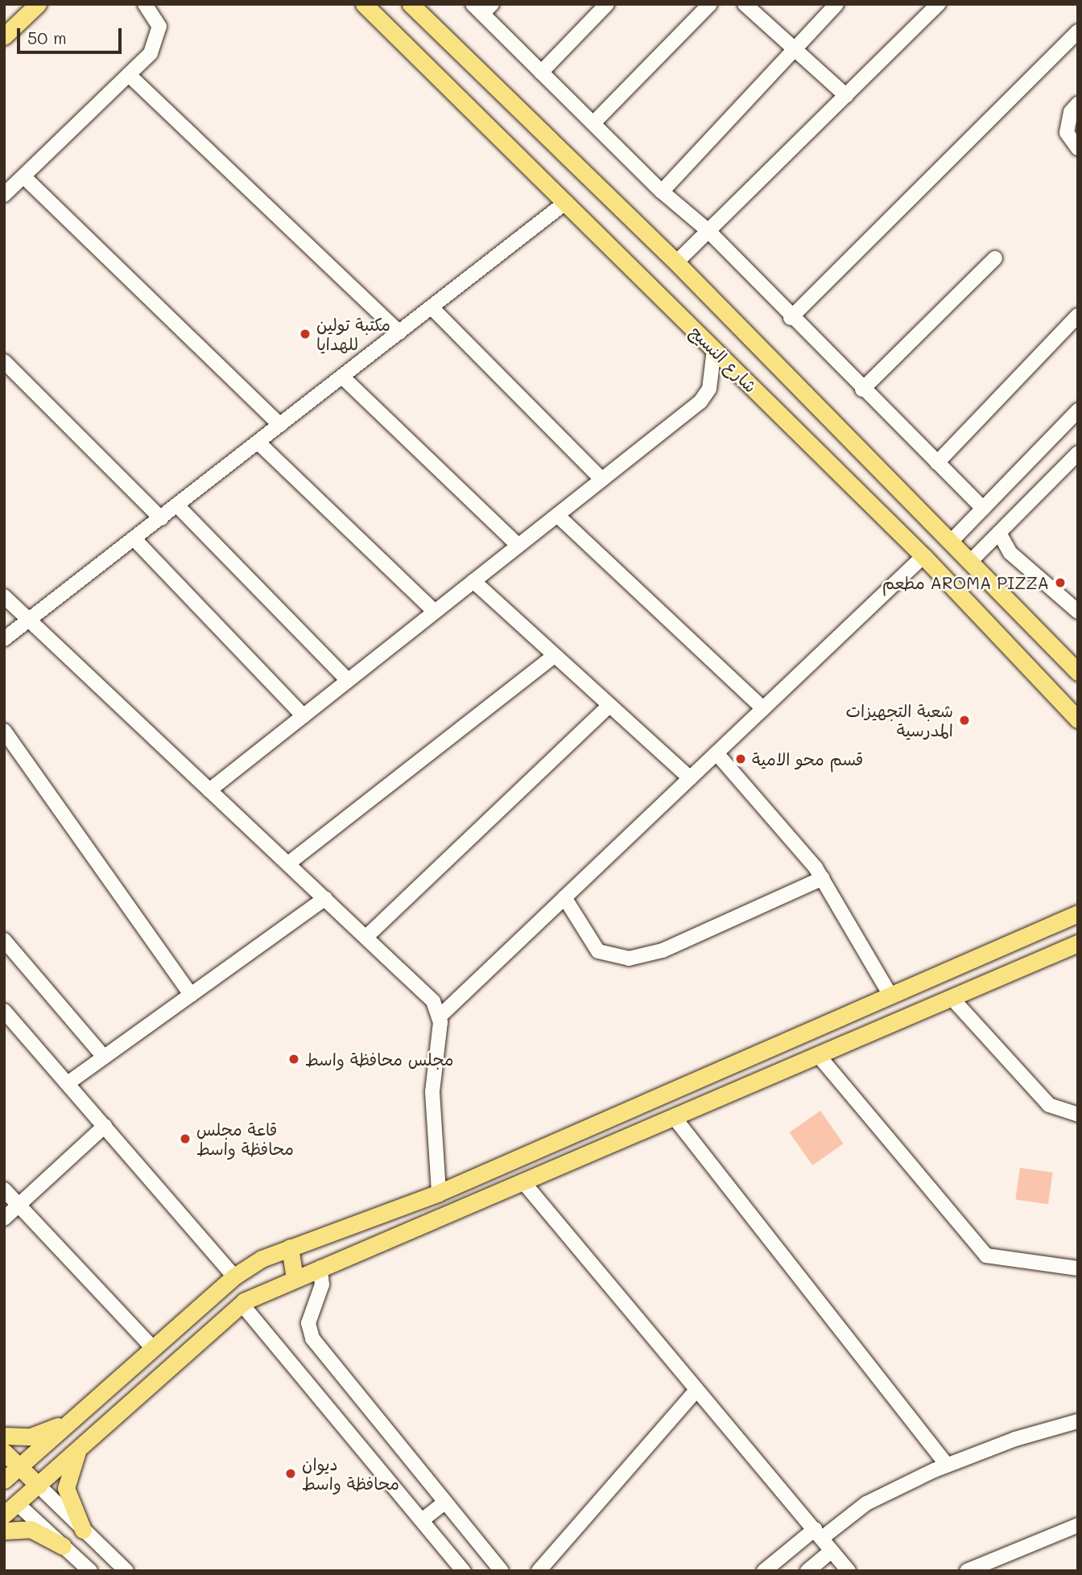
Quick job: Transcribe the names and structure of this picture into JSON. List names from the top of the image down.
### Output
{
  "streets": {
    "main road": ["شارع النسيج"]
  },
  "places": [
    "مكتبة تولين للهدايا",
    "مطعم AROMA PIZZA",
    "شعبة التجهيزات المدرسية",
    "قسم محو الامية",
    "مجلس محافظة واسط",
    "قاعة مجلس محافظة واسط",
    "ديوان محافظة واسط"
  ],
  "scale_bar": "50 m"
}
